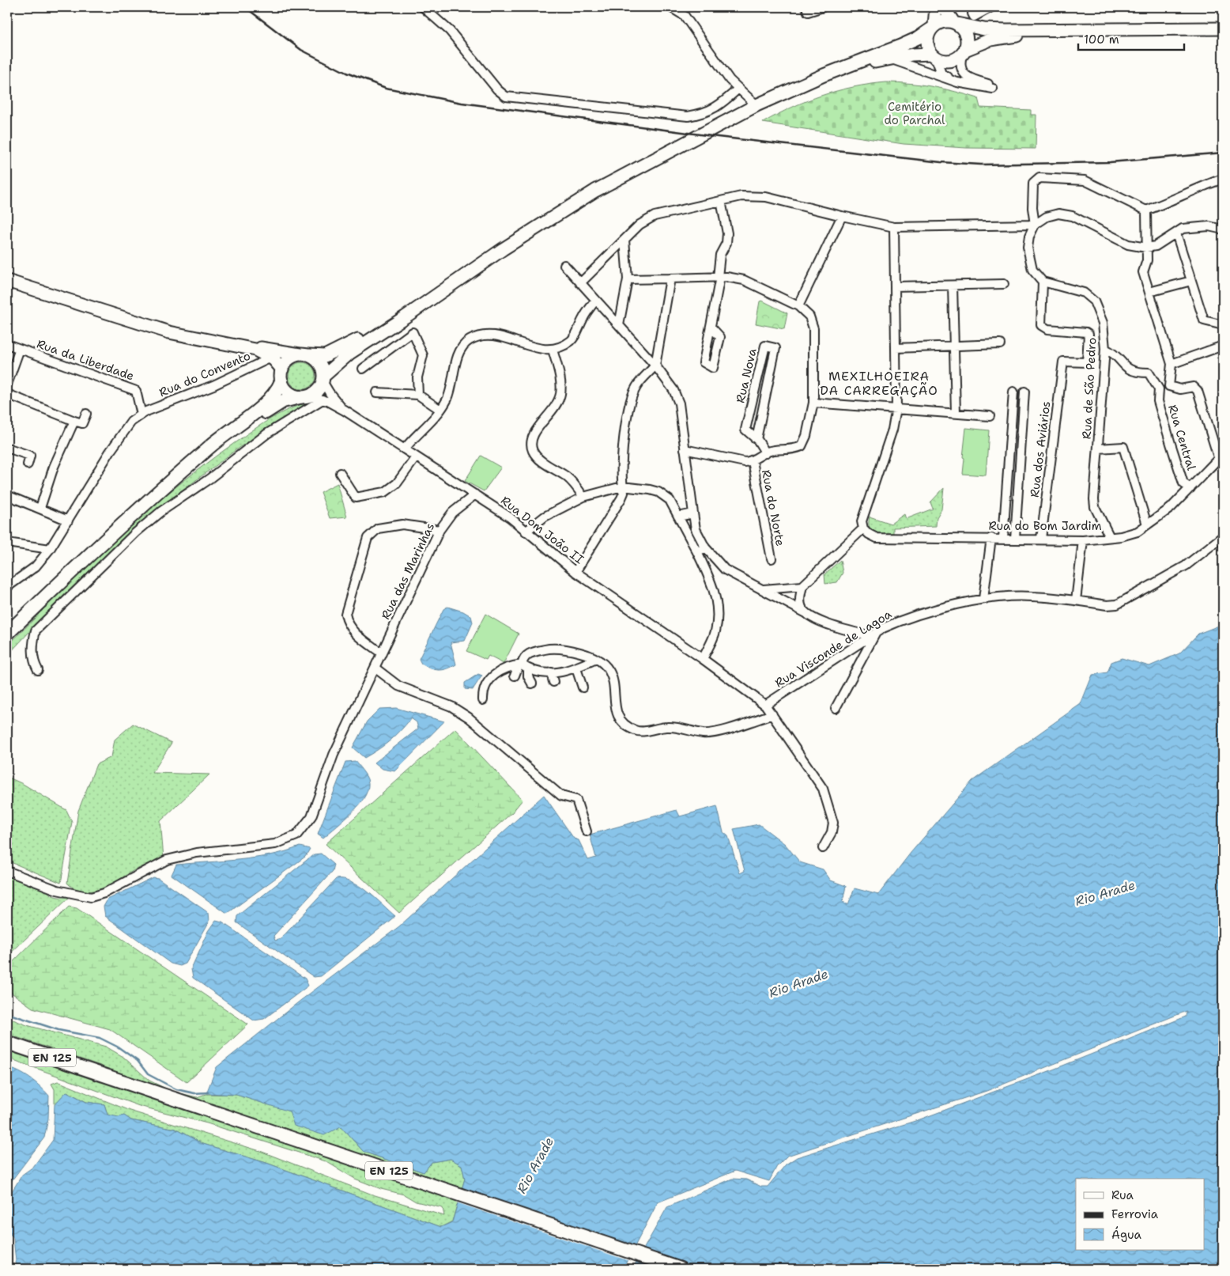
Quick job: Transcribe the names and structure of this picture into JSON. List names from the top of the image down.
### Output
{
  "streets": {
    "main road": ["EN 125"],
    "street": [
      "Rua da Liberdade",
      "Rua do Convento",
      "Rua Nova",
      "Rua de São Pedro",
      "Rua Central",
      "Rua dos Aviários",
      "Rua do Norte",
      "Rua do Bom Jardim",
      "Rua Dom João II",
      "Rua das Marinhas",
      "Rua Visconde de Lagoa"
    ]
  },
  "crossings": [
    ["Rua da Liberdade", "Rua do Convento"],
    ["Rua de São Pedro", "Rua dos Aviários"],
    ["Rua de São Pedro", "Rua do Bom Jardim"],
    ["Rua Central", "Rua do Bom Jardim"],
    ["Rua dos Aviários", "Rua do Bom Jardim"],
    ["Rua Dom João II", "Rua das Marinhas"],
    ["Rua Dom João II", "Rua Visconde de Lagoa"]
  ],
  "districts": ["MEXILHOEIRA DA CARREGAÇÃO"],
  "water": ["Rio Arade"],
  "parks": ["Cemitério do Parchal"],
  "legend": ["Rua", "Ferrovia", "Água"],
  "scale_bar": "100 m"
}
